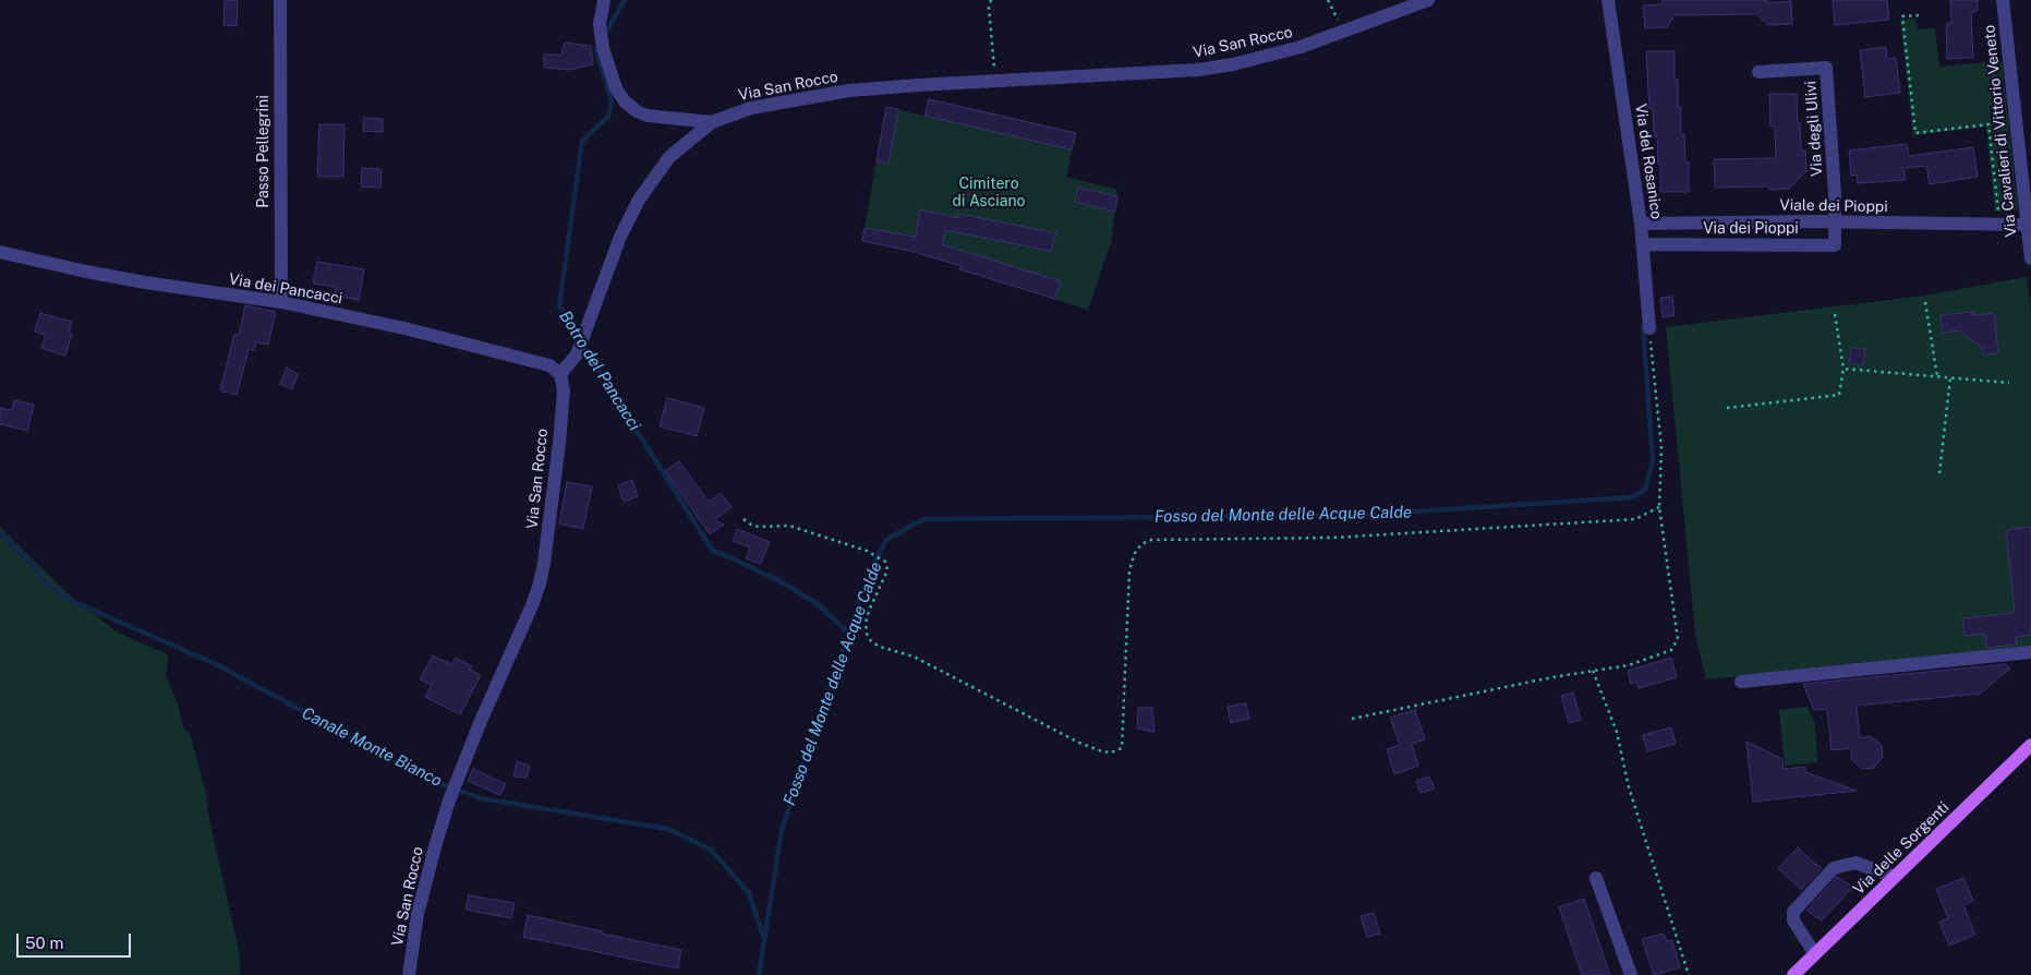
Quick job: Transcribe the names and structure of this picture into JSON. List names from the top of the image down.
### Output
{
  "streets": {
    "main road": ["Via delle Sorgenti"],
    "street": [
      "Via San Rocco",
      "Via degli Ulivi",
      "Via Cavalieri di Vittorio Veneto",
      "Passo Pellegrini",
      "Via del Rosanico",
      "Viale dei Pioppi",
      "Via dei Pioppi",
      "Via dei Pancacci"
    ]
  },
  "crossings": [
    ["Via San Rocco", "Via dei Pancacci"],
    ["Via degli Ulivi", "Viale dei Pioppi"],
    ["Via degli Ulivi", "Via dei Pioppi"],
    ["Via Cavalieri di Vittorio Veneto", "Viale dei Pioppi"],
    ["Passo Pellegrini", "Via dei Pancacci"],
    ["Via del Rosanico", "Viale dei Pioppi"],
    ["Via del Rosanico", "Via dei Pioppi"],
    ["Viale dei Pioppi", "Via dei Pioppi"]
  ],
  "water": ["Botro del Pancacci", "Fosso del Monte delle Acque Calde", "Canale Monte Bianco"],
  "parks": ["Cimitero di Asciano"],
  "scale_bar": "50 m"
}
